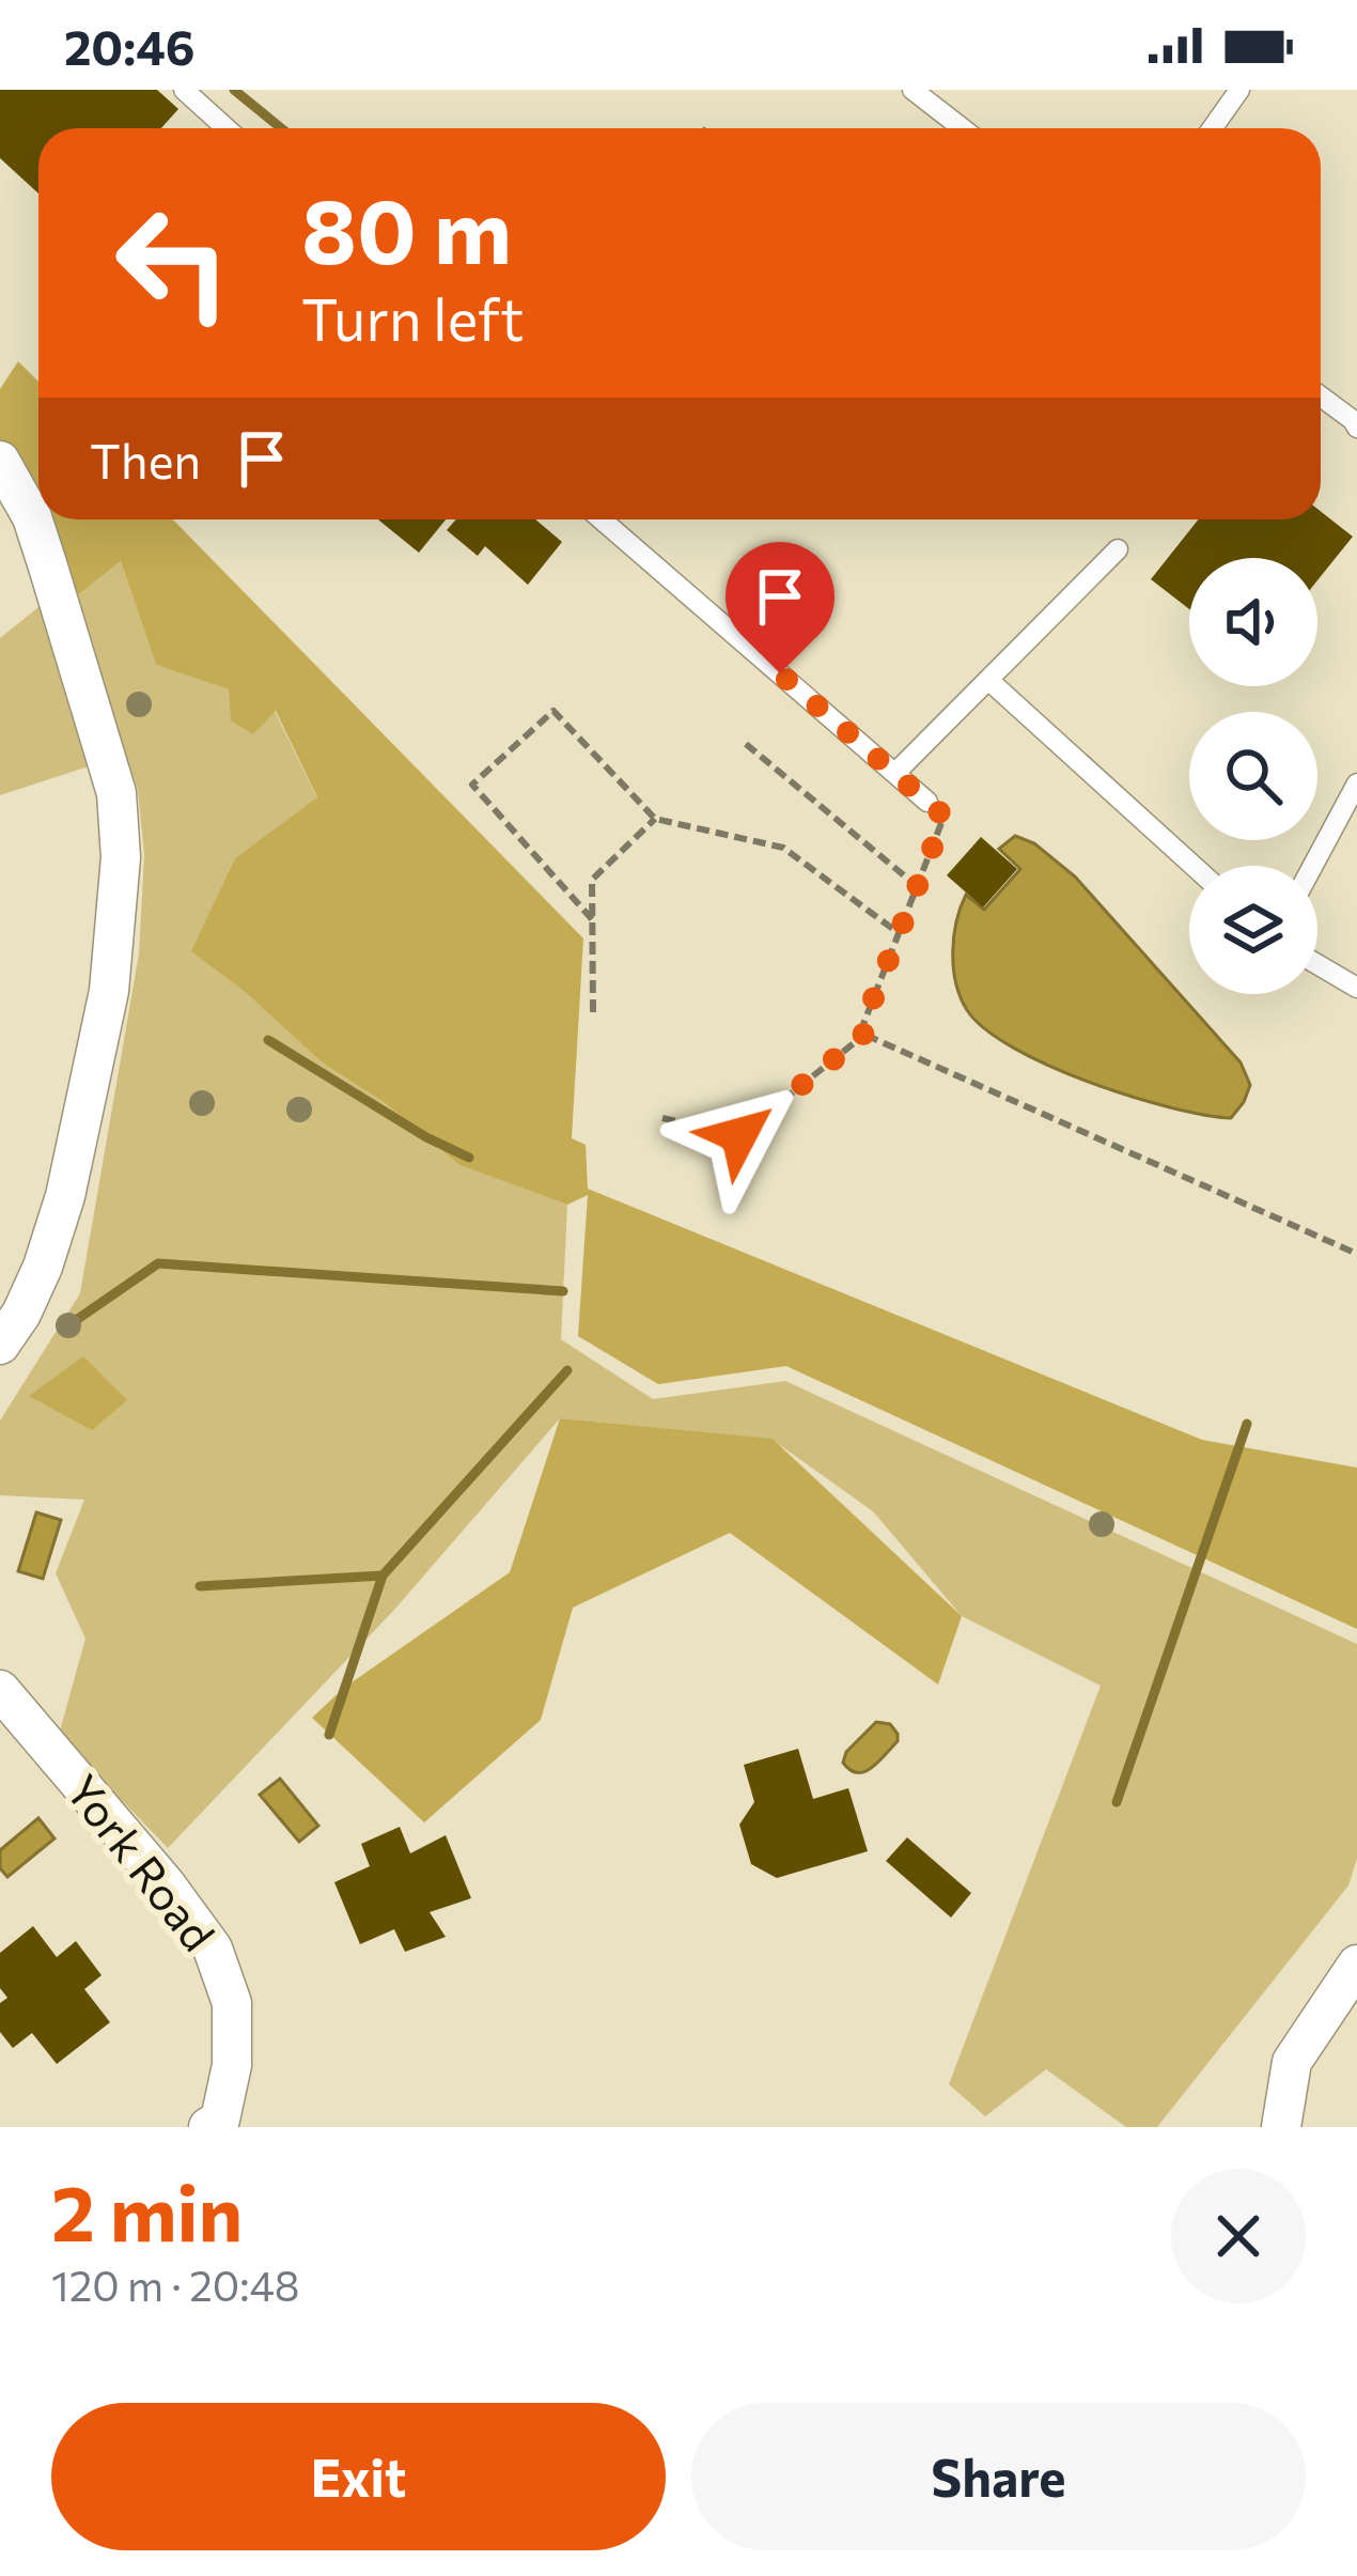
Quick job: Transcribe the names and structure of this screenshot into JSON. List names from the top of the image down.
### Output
{
  "streets": {
    "street": ["York Road"]
  },
  "page": {
    "status": "20:46",
    "turn": ["80 m", "Turn left"],
    "then": "Then",
    "heading": ["2 min", "120 m · 20:48"],
    "buttons": ["Exit", "Share"]
  }
}
